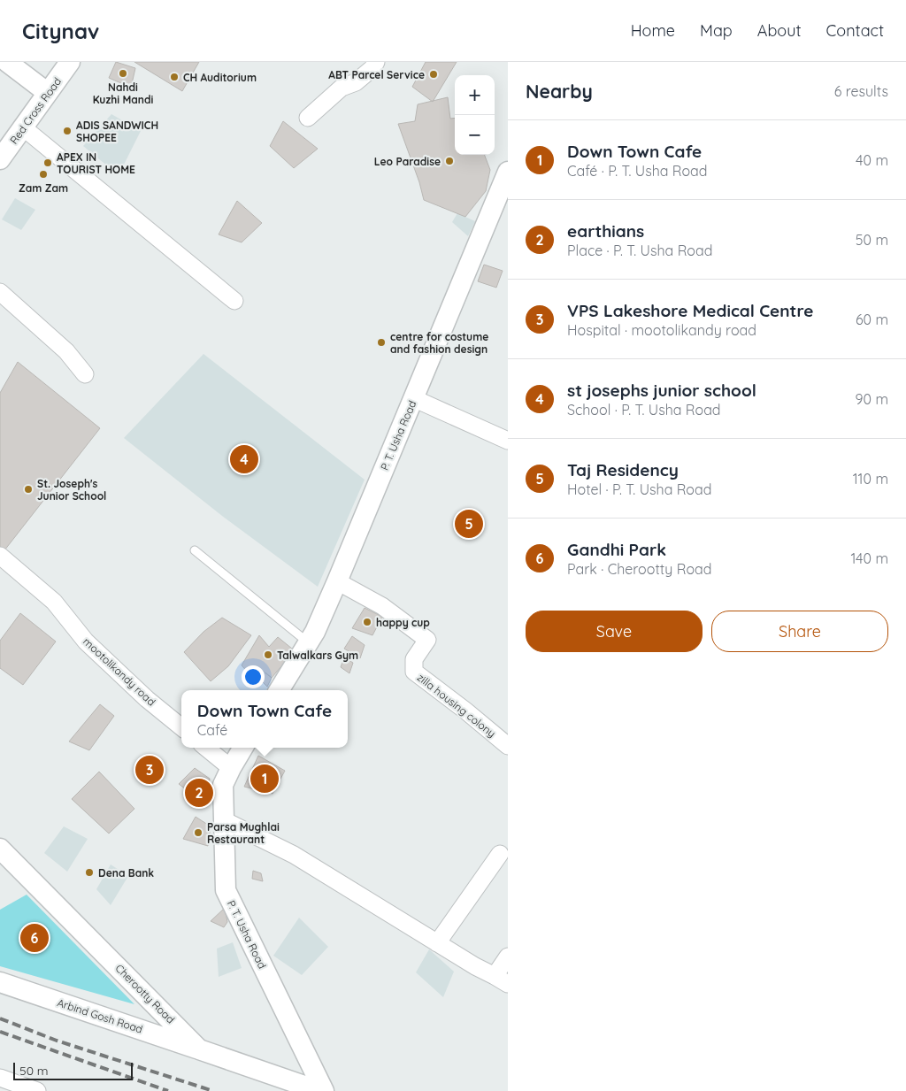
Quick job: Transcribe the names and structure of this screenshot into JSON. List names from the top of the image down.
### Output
{
  "streets": {
    "street": [
      "Red Cross Road",
      "P. T. Usha Road",
      "mootolikandy road",
      "zilla housing colony",
      "Cherootty Road",
      "Arbind Gosh Road"
    ]
  },
  "crossings": [
    ["P. T. Usha Road", "zilla housing colony"],
    ["Cherootty Road", "Arbind Gosh Road"]
  ],
  "places": [
    "Nahdi Kuzhi Mandi",
    "ABT Parcel Service",
    "CH Auditorium",
    "ADIS SANDWICH SHOPEE",
    "Leo Paradise",
    "APEX IN TOURIST HOME",
    "Zam Zam",
    "centre for costume and fashion design",
    "St. Joseph's Junior School",
    "happy cup",
    "Talwalkars Gym",
    "Parsa Mughlai Restaurant",
    "Dena Bank"
  ],
  "scale_bar": "50 m",
  "page": {
    "header": "Citynav",
    "nav": [
      "Home",
      "Map",
      "About",
      "Contact"
    ],
    "heading": ["Nearby", "6 results"],
    "map_buttons": ["+", "−"],
    "list": [
      {
        "mark": "1",
        "name": "Down Town Cafe",
        "note": "Café · P. T. Usha Road",
        "value": "40 m"
      },
      {
        "mark": "2",
        "name": "earthians",
        "note": "Place · P. T. Usha Road",
        "value": "50 m"
      },
      {
        "mark": "3",
        "name": "VPS Lakeshore Medical Centre",
        "note": "Hospital · mootolikandy road",
        "value": "60 m"
      },
      {
        "mark": "4",
        "name": "st josephs junior school",
        "note": "School · P. T. Usha Road",
        "value": "90 m"
      },
      {
        "mark": "5",
        "name": "Taj Residency",
        "note": "Hotel · P. T. Usha Road",
        "value": "110 m"
      },
      {
        "mark": "6",
        "name": "Gandhi Park",
        "note": "Park · Cherootty Road",
        "value": "140 m"
      }
    ],
    "pins": [
      "4",
      "5",
      "3",
      "1",
      "2",
      "6"
    ],
    "buttons": ["Save", "Share"],
    "popup": ["Down Town Cafe", "Café"],
    "scale": "50 m"
  }
}
